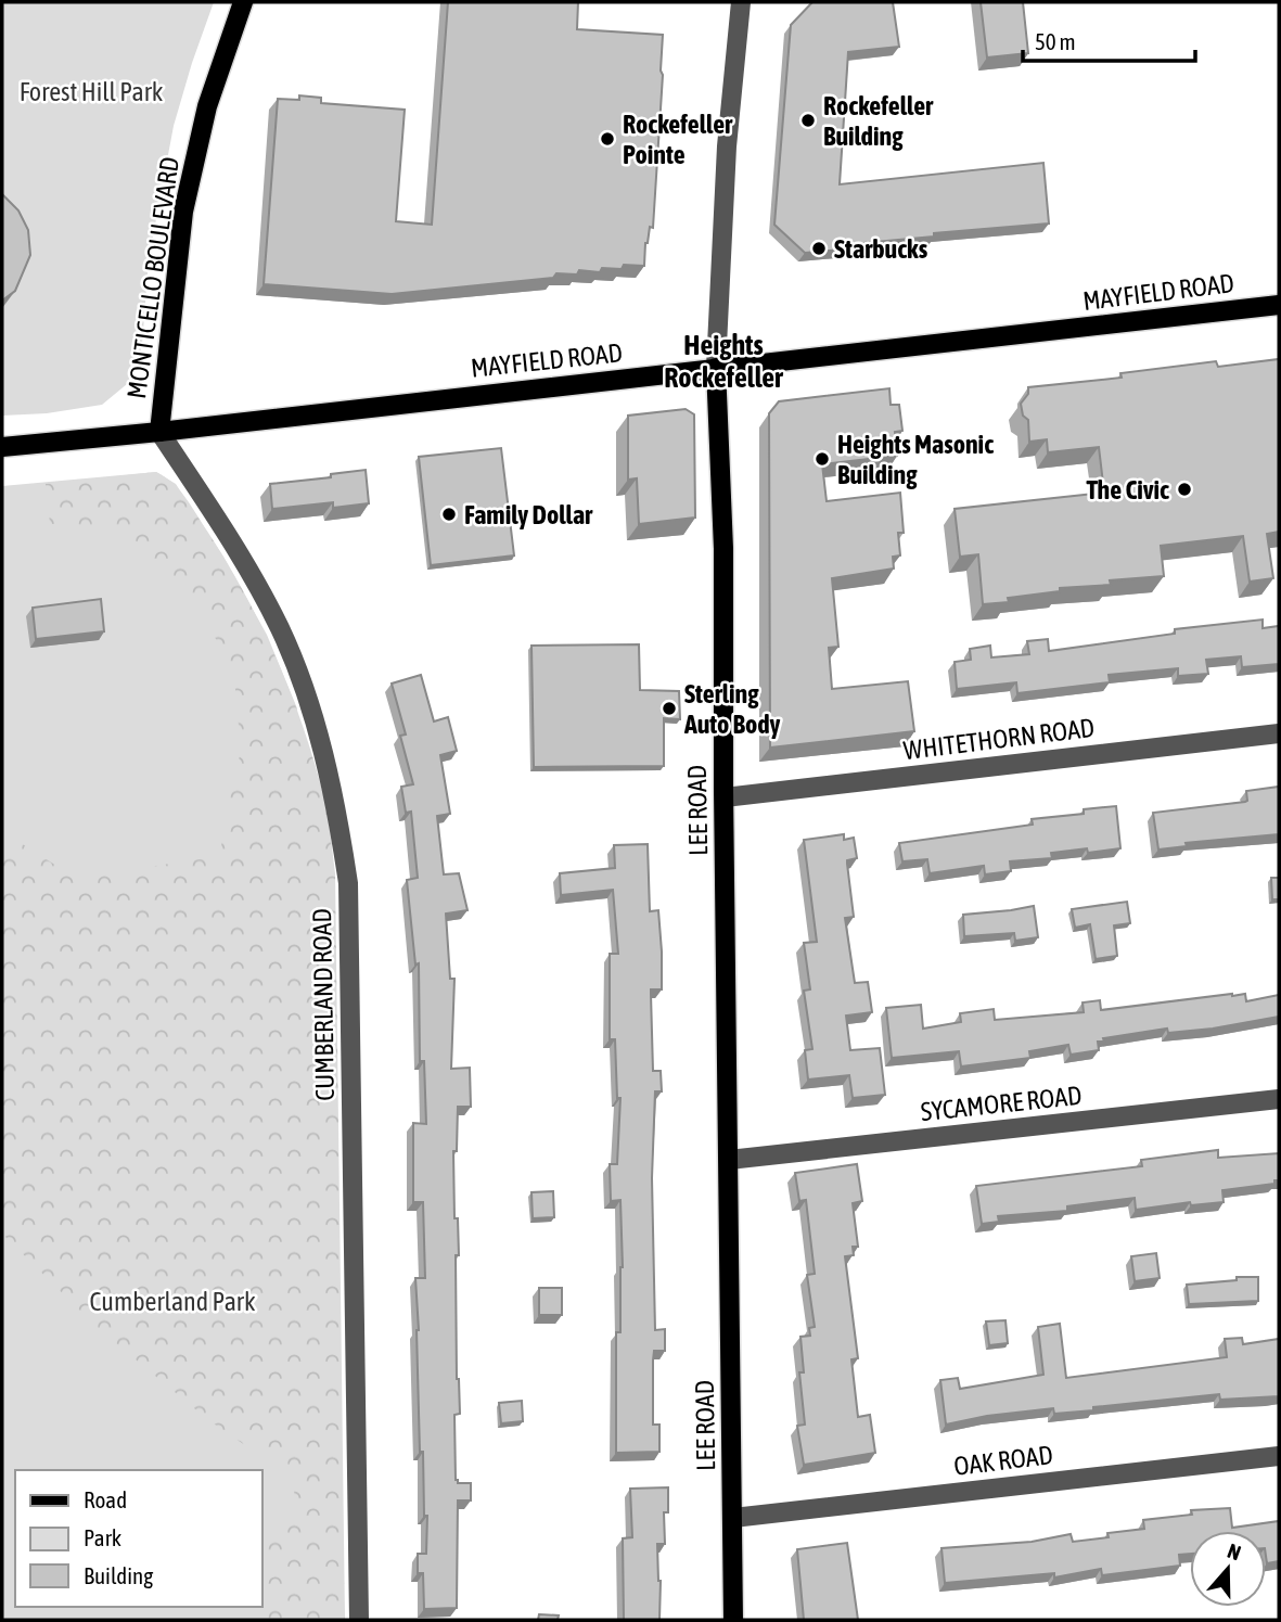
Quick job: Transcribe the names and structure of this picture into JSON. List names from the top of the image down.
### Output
{
  "streets": {
    "main road": ["MONTICELLO BOULEVARD", "MAYFIELD ROAD", "LEE ROAD"],
    "street": [
      "WHITETHORN ROAD",
      "CUMBERLAND ROAD",
      "SYCAMORE ROAD",
      "OAK ROAD"
    ]
  },
  "crossings": [
    ["MONTICELLO BOULEVARD", "MAYFIELD ROAD"],
    ["MONTICELLO BOULEVARD", "CUMBERLAND ROAD"],
    ["MAYFIELD ROAD", "LEE ROAD"],
    ["MAYFIELD ROAD", "CUMBERLAND ROAD"],
    ["WHITETHORN ROAD", "LEE ROAD"],
    ["LEE ROAD", "SYCAMORE ROAD"],
    ["LEE ROAD", "OAK ROAD"]
  ],
  "districts": ["Heights Rockefeller"],
  "parks": ["Forest Hill Park", "Cumberland Park"],
  "places": [
    "Rockefeller Building",
    "Rockefeller Pointe",
    "Starbucks",
    "Heights Masonic Building",
    "The Civic",
    "Family Dollar",
    "Sterling Auto Body"
  ],
  "legend": ["Road", "Park", "Building"],
  "scale_bar": "50 m",
  "north": "top"
}
